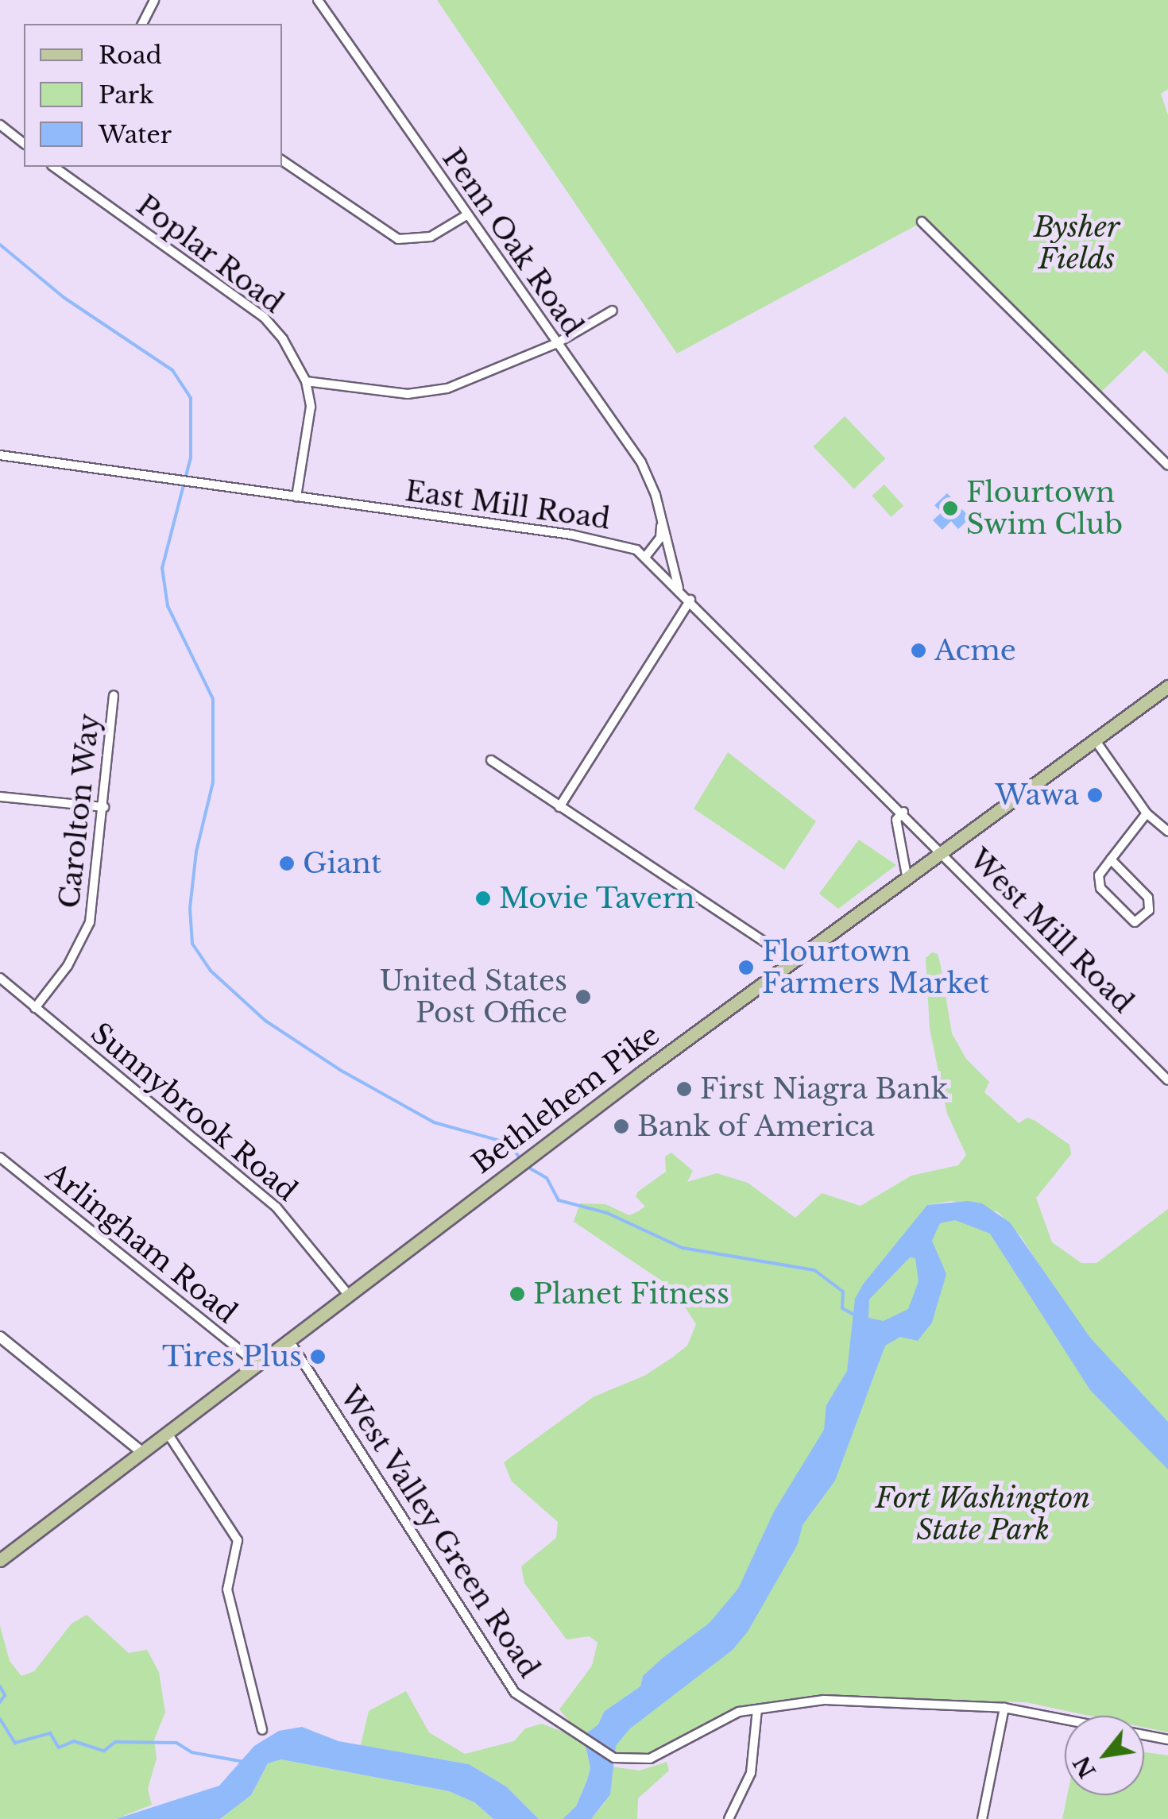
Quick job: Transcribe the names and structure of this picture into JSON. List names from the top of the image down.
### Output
{
  "streets": {
    "main road": ["Bethlehem Pike"],
    "street": [
      "Penn Oak Road",
      "Poplar Road",
      "East Mill Road",
      "Carolton Way",
      "West Mill Road",
      "Sunnybrook Road",
      "Arlingham Road",
      "West Valley Green Road"
    ]
  },
  "crossings": [
    ["Penn Oak Road", "East Mill Road"],
    ["Poplar Road", "East Mill Road"],
    ["East Mill Road", "West Mill Road"],
    ["Carolton Way", "Sunnybrook Road"],
    ["West Mill Road", "Bethlehem Pike"],
    ["Bethlehem Pike", "Sunnybrook Road"],
    ["Bethlehem Pike", "Arlingham Road"],
    ["Bethlehem Pike", "West Valley Green Road"]
  ],
  "parks": ["Bysher Fields", "Fort Washington State Park"],
  "places": [
    "Flourtown Swim Club",
    "Acme",
    "Wawa",
    "Giant",
    "Movie Tavern",
    "Flourtown Farmers Market",
    "United States Post Office",
    "First Niagra Bank",
    "Bank of America",
    "Planet Fitness",
    "Tires Plus"
  ],
  "legend": ["Road", "Park", "Water"],
  "north": "bottom left"
}
